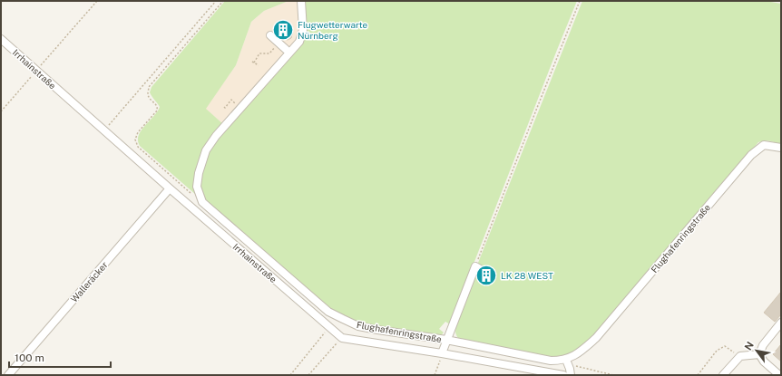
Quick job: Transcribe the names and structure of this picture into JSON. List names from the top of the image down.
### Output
{
  "streets": {
    "street": ["Irrhainstraße", "Flughafenringstraße", "Walleräcker"]
  },
  "crossings": [
    ["Irrhainstraße", "Walleräcker"]
  ],
  "places": {
    "building": ["Flugwetterwarte Nürnberg", "LK 28 WEST"]
  },
  "scale_bar": "100 m",
  "north": "top left"
}
